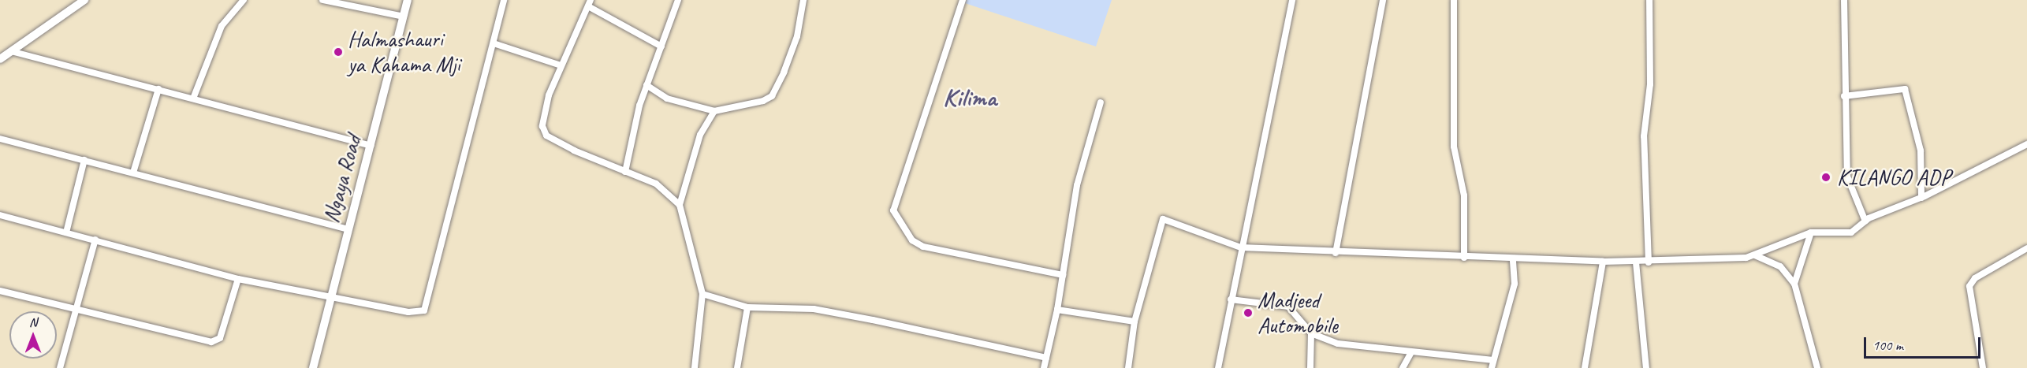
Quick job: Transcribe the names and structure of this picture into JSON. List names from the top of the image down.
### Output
{
  "streets": {
    "street": ["Ngaya Road"]
  },
  "districts": ["Kilima"],
  "places": ["Halmashauri ya Kahama Mji", "KILANGO ADP", "Madjeed Automobile"],
  "scale_bar": "100 m",
  "north": "top"
}
